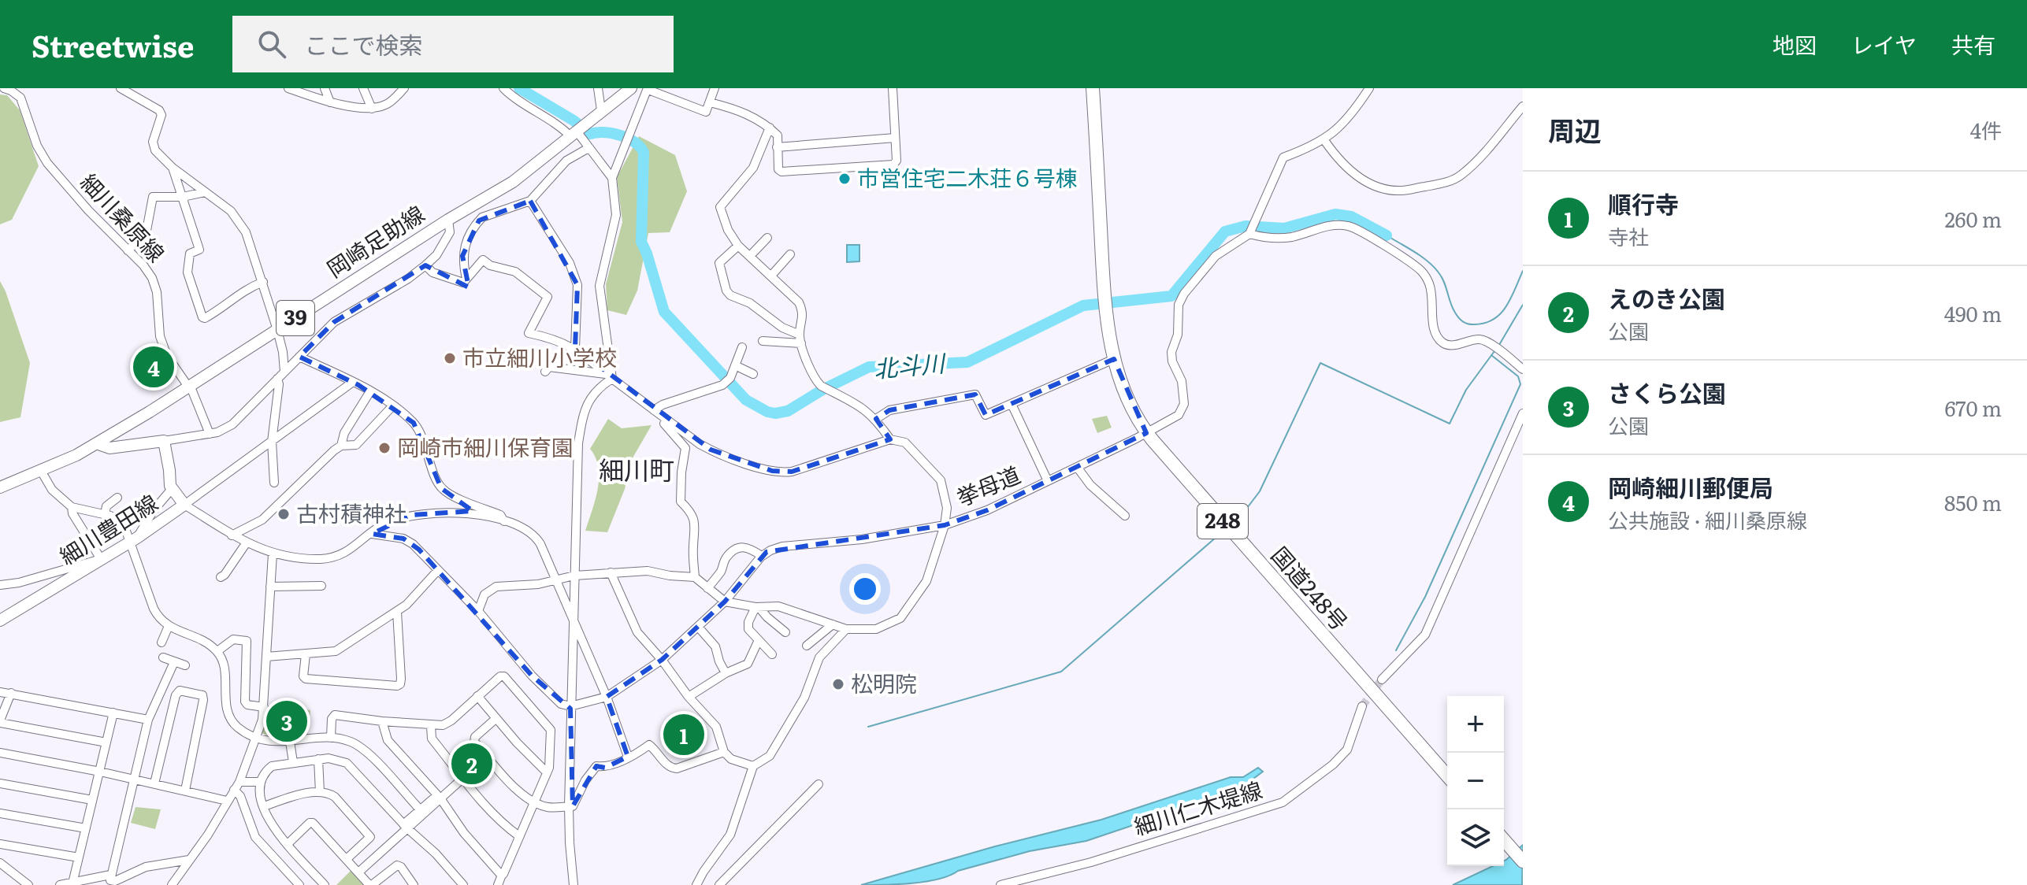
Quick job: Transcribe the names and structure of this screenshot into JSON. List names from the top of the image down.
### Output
{
  "streets": {
    "highway": ["248", "国道248号"],
    "main road": ["岡崎足助線", "39", "細川豊田線"],
    "street": ["細川桑原線", "挙母道", "細川仁木堤線"]
  },
  "crossings": [
    ["細川桑原線", "岡崎足助線"],
    ["挙母道", "国道248号"]
  ],
  "districts": ["細川町"],
  "water": ["北斗川"],
  "places": [
    "市営住宅二木荘６号棟",
    "市立細川小学校",
    "岡崎市細川保育園",
    "古村積神社",
    "松明院"
  ],
  "page": {
    "header": "Streetwise",
    "search": "ここで検索",
    "nav": ["地図", "レイヤ", "共有"],
    "heading": ["周辺", "4件"],
    "list": [
      {
        "mark": "1",
        "name": "順行寺",
        "note": "寺社",
        "value": "260 m"
      },
      {
        "mark": "2",
        "name": "えのき公園",
        "note": "公園",
        "value": "490 m"
      },
      {
        "mark": "3",
        "name": "さくら公園",
        "note": "公園",
        "value": "670 m"
      },
      {
        "mark": "4",
        "name": "岡崎細川郵便局",
        "note": "公共施設 · 細川桑原線",
        "value": "850 m"
      }
    ],
    "pins": [
      "4",
      "3",
      "1",
      "2"
    ],
    "map_buttons": ["+", "−"]
  }
}
